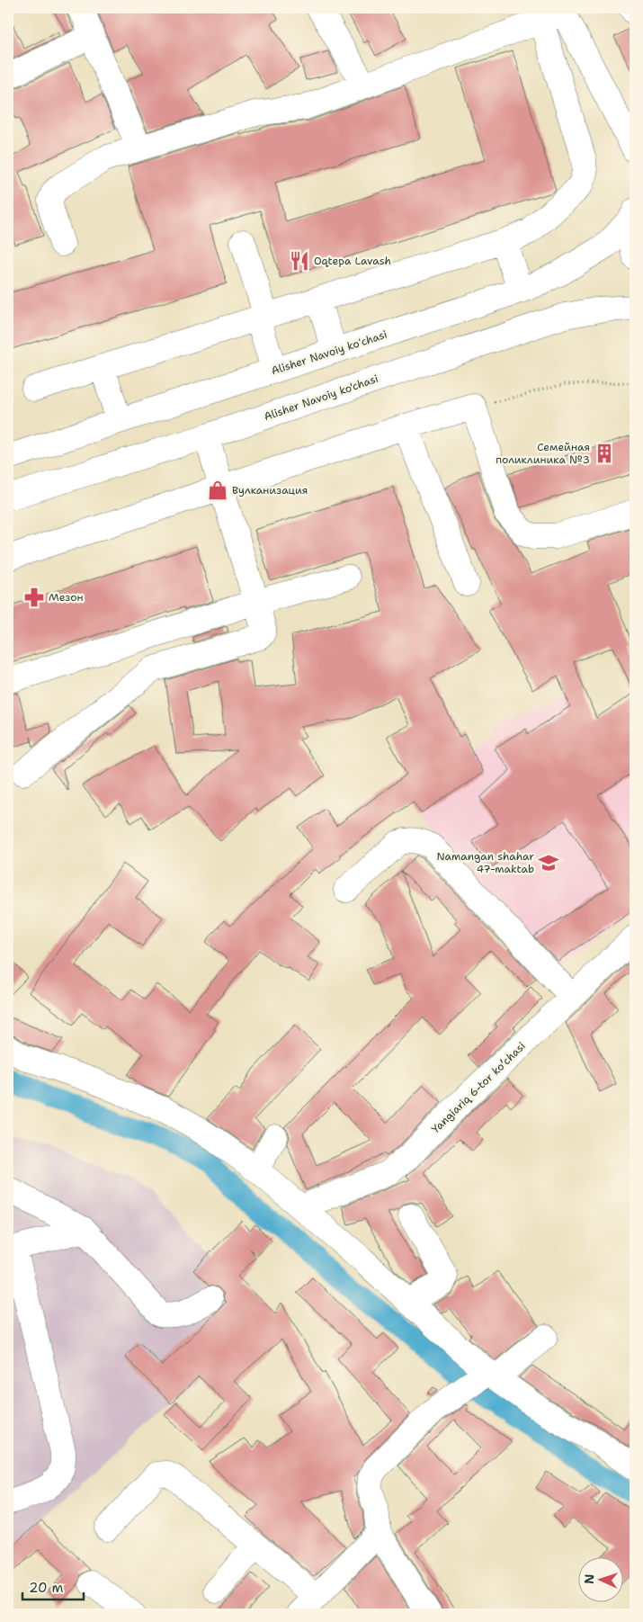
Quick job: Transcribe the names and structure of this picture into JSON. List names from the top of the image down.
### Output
{
  "streets": {
    "street": ["Alisher Navoiy koʻchasi", "Alisher Navoiy ko'chasi", "Yangiаriq 6-tor koʼchasi"]
  },
  "places": {
    "restaurant": ["Oqtepa Lavash"],
    "building": ["Семейная поликлиника №3"],
    "shop": ["Вулканизация"],
    "pharmacy": ["Мезон"],
    "school or university": ["Namangan shahar 47-maktab"]
  },
  "scale_bar": "20 m",
  "north": "left"
}
